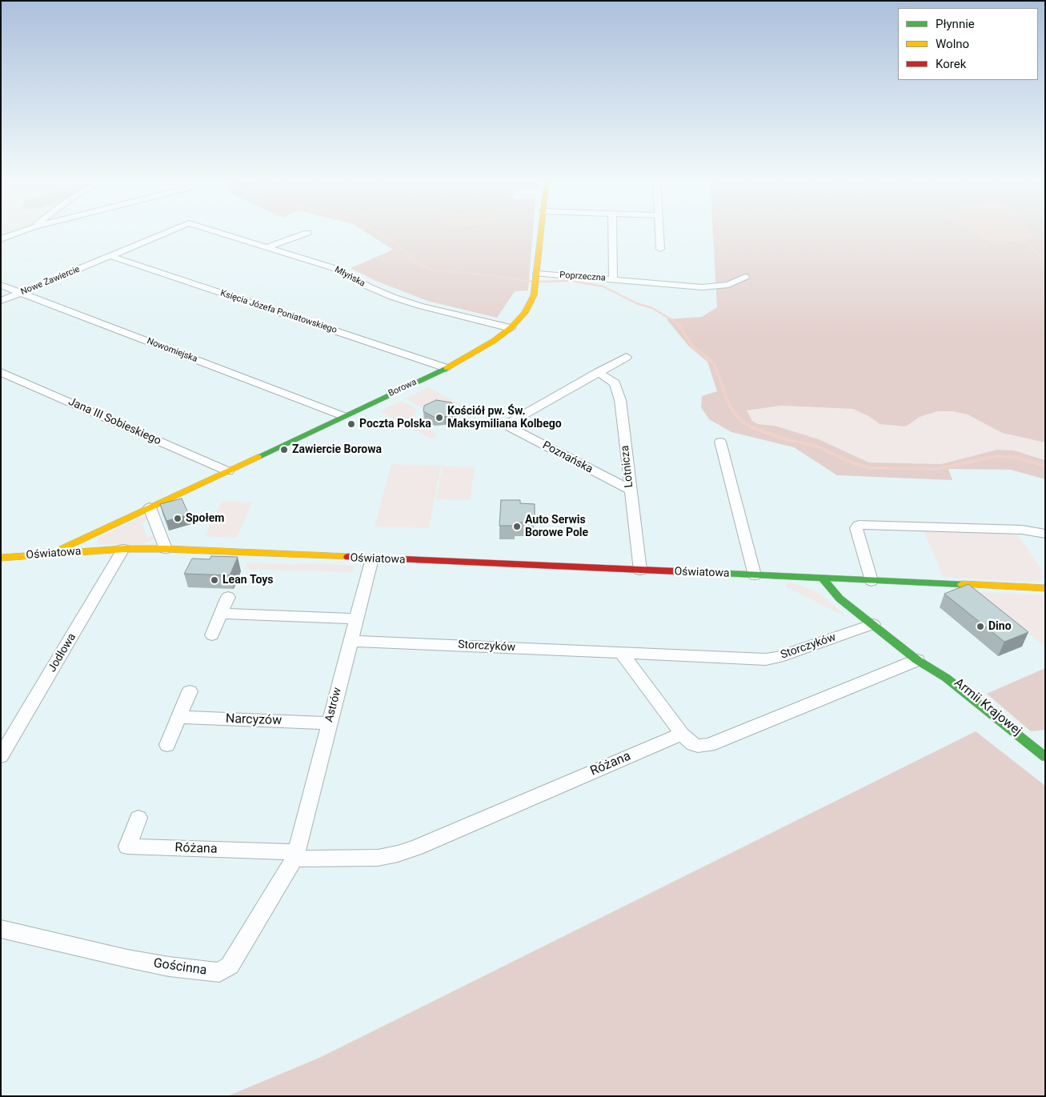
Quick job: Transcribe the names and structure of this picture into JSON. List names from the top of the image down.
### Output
{
  "streets": {
    "street": [
      "Młyńska",
      "Poprzeczna",
      "Nowe Zawiercie",
      "Księcia Józefa Poniatowskiego",
      "Nowomiejska",
      "Borowa",
      "Jana III Sobieskiego",
      "Poznańska",
      "Lotnicza",
      "Oświatowa",
      "Storczyków",
      "Jodłowa",
      "Astrów",
      "Armii Krajowej",
      "Narcyzów",
      "Różana",
      "Gościnna"
    ]
  },
  "crossings": [
    ["Młyńska", "Borowa"],
    ["Poprzeczna", "Borowa"],
    ["Nowe Zawiercie", "Księcia Józefa Poniatowskiego"],
    ["Nowe Zawiercie", "Nowomiejska"],
    ["Księcia Józefa Poniatowskiego", "Borowa"],
    ["Nowomiejska", "Borowa"],
    ["Borowa", "Jana III Sobieskiego"],
    ["Borowa", "Oświatowa"],
    ["Poznańska", "Lotnicza"],
    ["Lotnicza", "Oświatowa"],
    ["Oświatowa", "Jodłowa"],
    ["Oświatowa", "Astrów"],
    ["Oświatowa", "Armii Krajowej"],
    ["Storczyków", "Astrów"],
    ["Storczyków", "Armii Krajowej"],
    ["Astrów", "Narcyzów"],
    ["Astrów", "Różana"],
    ["Astrów", "Gościnna"],
    ["Różana", "Gościnna"]
  ],
  "places": [
    "Kościół pw. Św. Maksymiliana Kolbego",
    "Poczta Polska",
    "Zawiercie Borowa",
    "Społem",
    "Auto Serwis Borowe Pole",
    "Lean Toys",
    "Dino"
  ],
  "legend": ["Płynnie", "Wolno", "Korek"]
}
